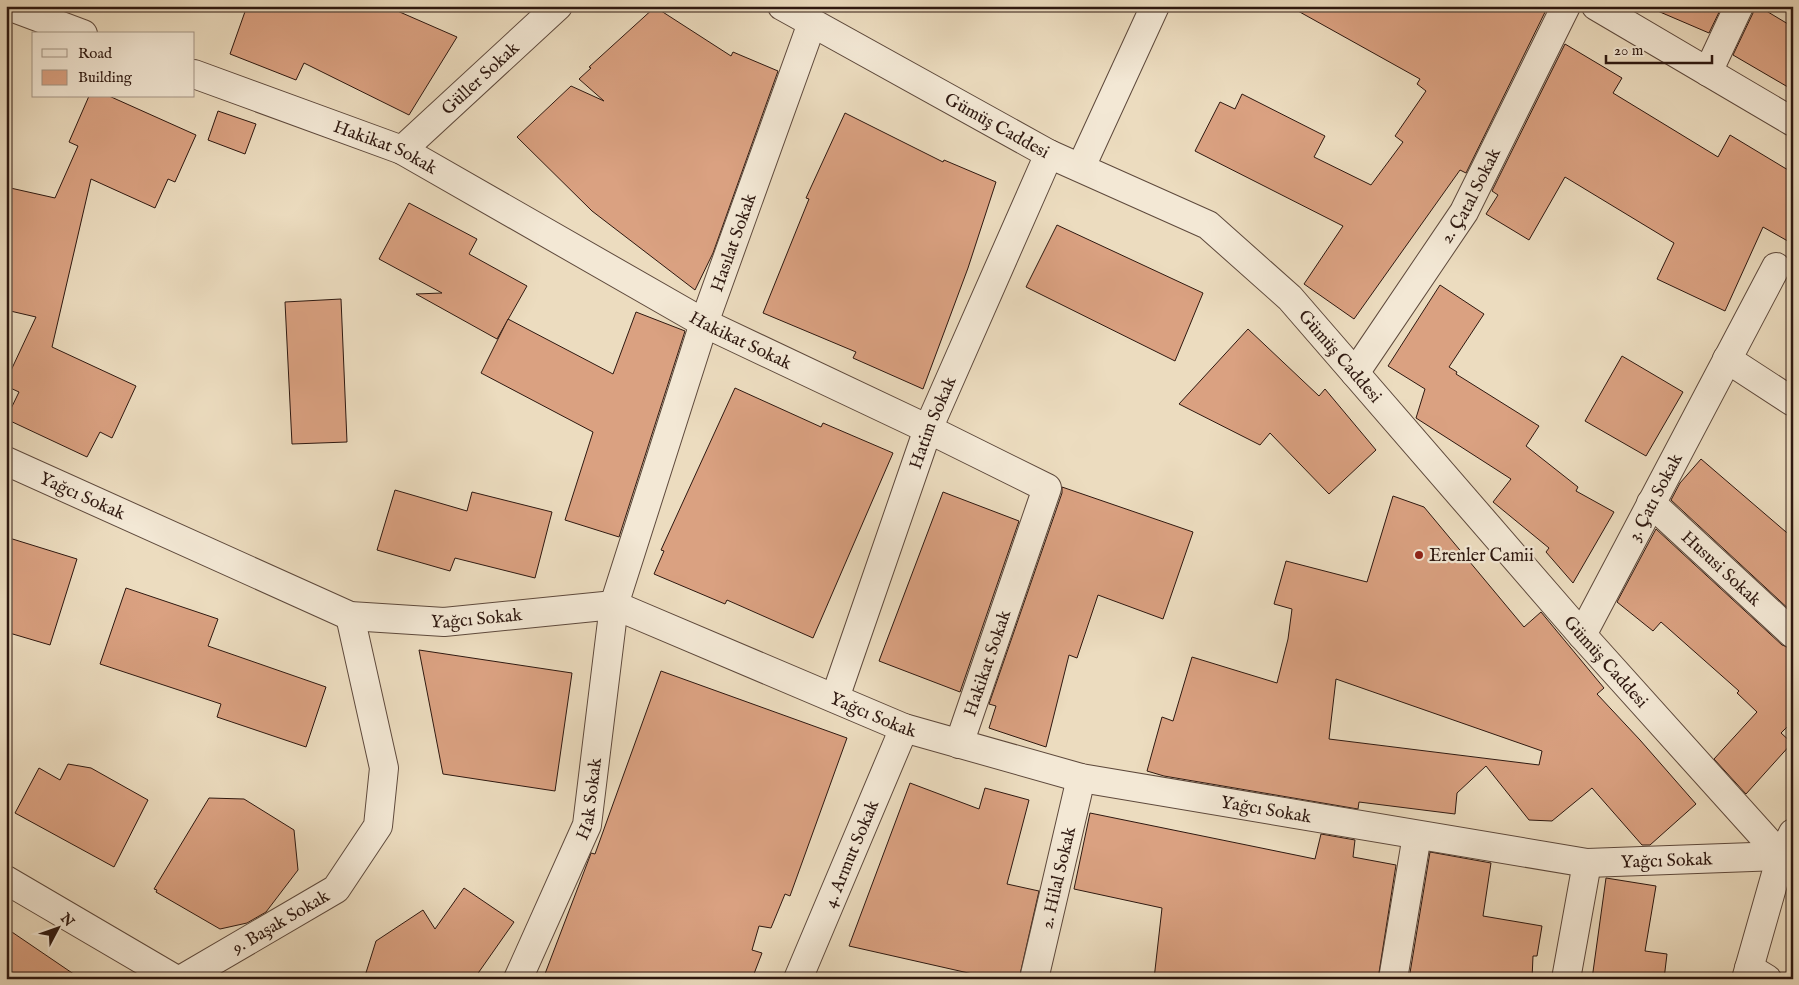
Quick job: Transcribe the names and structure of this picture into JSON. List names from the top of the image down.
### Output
{
  "streets": {
    "street": [
      "Güller Sokak",
      "Gümüş Caddesi",
      "Hakikat Sokak",
      "2. Çatal Sokak",
      "Hasılat Sokak",
      "Hatim Sokak",
      "Yağcı Sokak",
      "3. Çatı Sokak",
      "Hususi Sokak",
      "Hak Sokak",
      "4. Armut Sokak",
      "2. Hilal Sokak",
      "9. Başak Sokak"
    ]
  },
  "crossings": [
    ["Güller Sokak", "Hakikat Sokak"],
    ["Gümüş Caddesi", "2. Çatal Sokak"],
    ["Gümüş Caddesi", "Hasılat Sokak"],
    ["Gümüş Caddesi", "Hatim Sokak"],
    ["Gümüş Caddesi", "Yağcı Sokak"],
    ["Gümüş Caddesi", "3. Çatı Sokak"],
    ["Hakikat Sokak", "Hasılat Sokak"],
    ["Hakikat Sokak", "Hatim Sokak"],
    ["Hakikat Sokak", "Yağcı Sokak"],
    ["Hasılat Sokak", "Yağcı Sokak"],
    ["Hasılat Sokak", "Hak Sokak"],
    ["Hatim Sokak", "Yağcı Sokak"],
    ["Yağcı Sokak", "Hak Sokak"],
    ["Yağcı Sokak", "4. Armut Sokak"],
    ["Yağcı Sokak", "2. Hilal Sokak"],
    ["Yağcı Sokak", "9. Başak Sokak"],
    ["3. Çatı Sokak", "Hususi Sokak"]
  ],
  "places": ["Erenler Camii"],
  "legend": ["Road", "Building"],
  "scale_bar": "20 m",
  "north": "top right"
}
